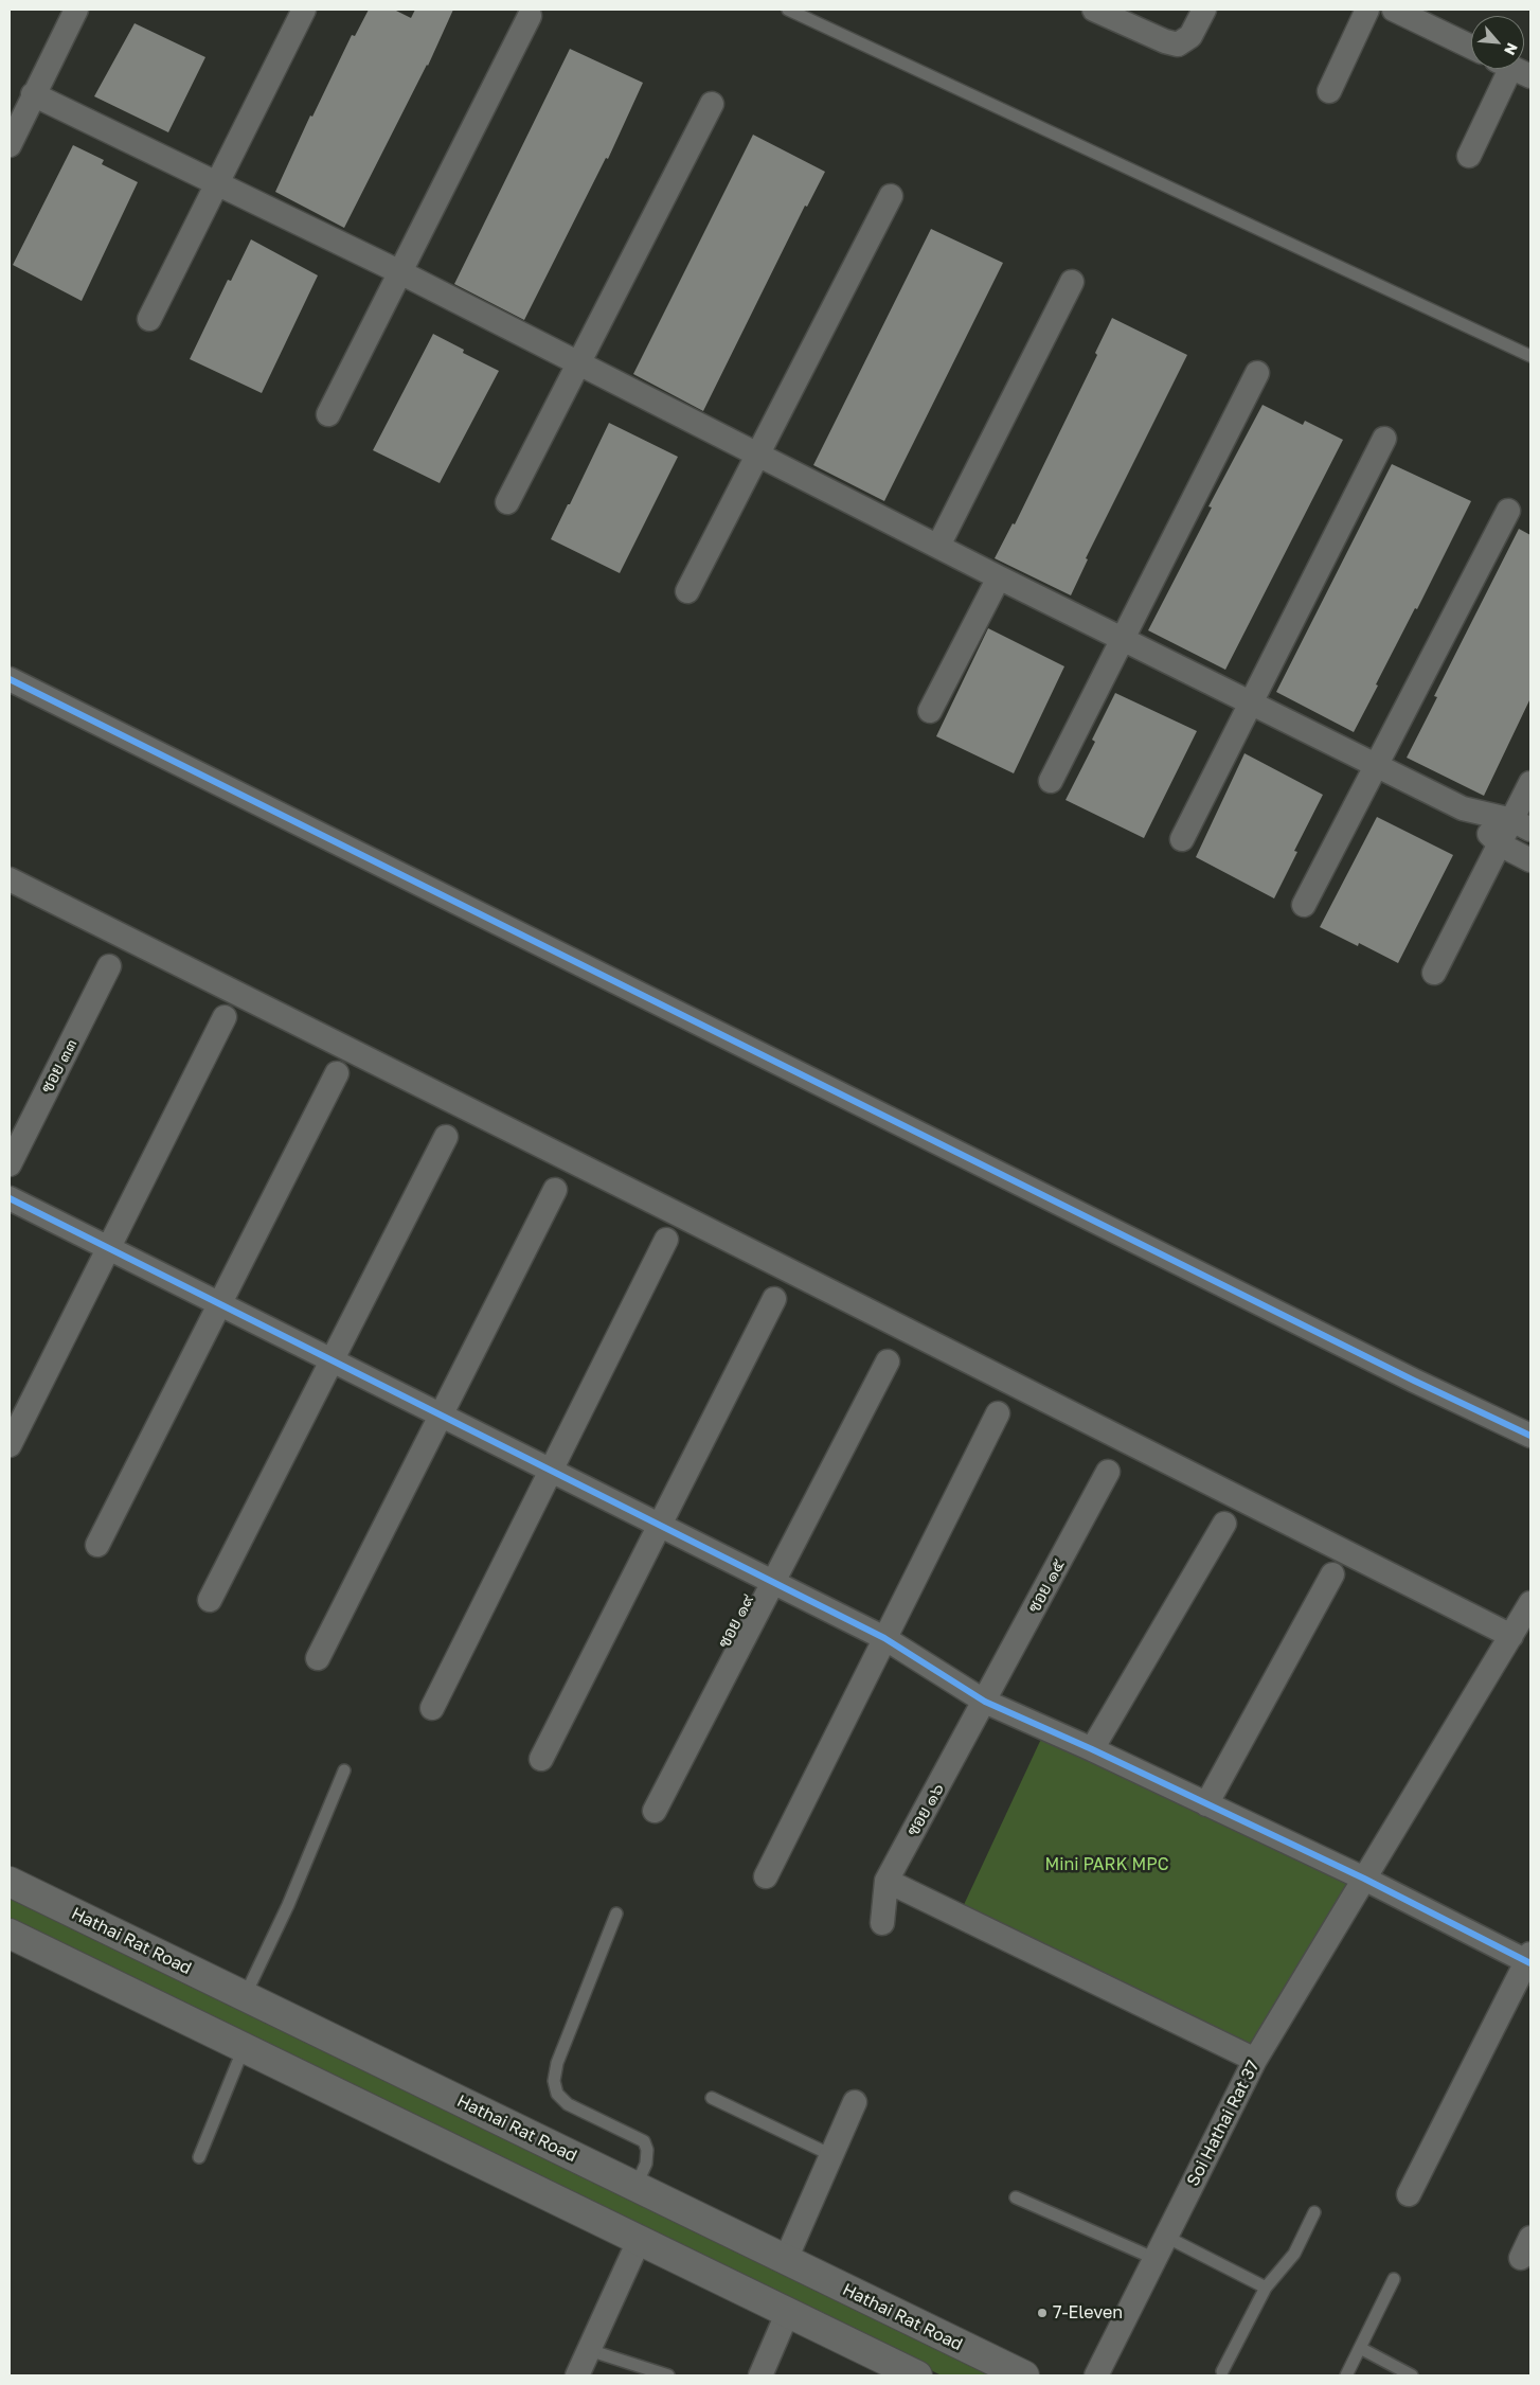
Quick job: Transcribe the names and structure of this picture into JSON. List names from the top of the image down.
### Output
{
  "streets": {
    "main road": ["Hathai Rat Road"],
    "street": [
      "ซอย ๓๓",
      "ซอย ๑๕",
      "ซอย ๑๙",
      "ซอย ๑๖",
      "Soi Hathai Rat 37"
    ]
  },
  "crossings": [
    ["ซอย ๑๕", "ซอย ๑๖"]
  ],
  "parks": ["Mini PARK MPC"],
  "places": ["7-Eleven"],
  "north": "bottom right"
}
